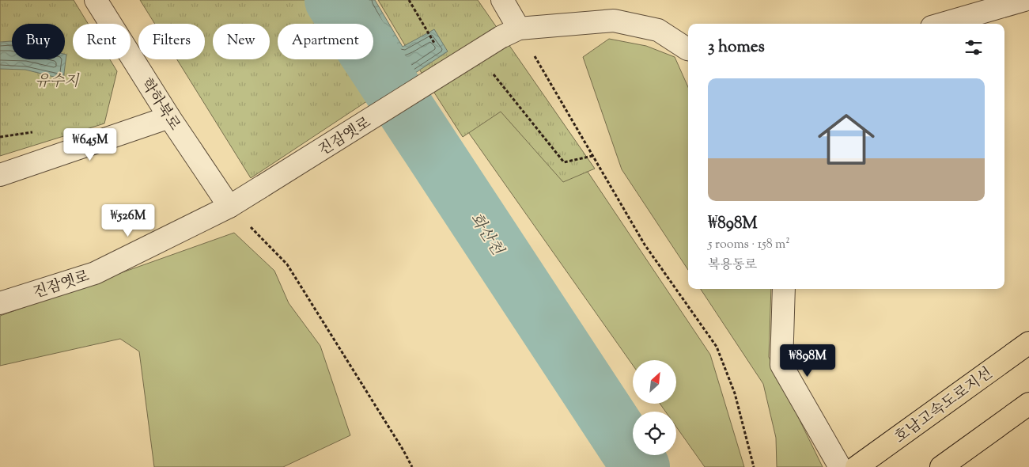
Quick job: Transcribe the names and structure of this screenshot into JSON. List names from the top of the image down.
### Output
{
  "streets": {
    "highway": ["호남고속도로지선"],
    "street": ["학하북로", "진잠옛로"]
  },
  "crossings": [
    ["학하북로", "진잠옛로"]
  ],
  "water": ["화산천"],
  "parks": ["유수지"],
  "north": "top right",
  "page": {
    "chip": [
      "Buy",
      "Rent",
      "Filters",
      "New",
      "Apartment"
    ],
    "heading": "3 homes",
    "list": [
      {
        "name": "₩898M",
        "note": "5 rooms · 158 m² · 복용동로"
      }
    ],
    "price": ["₩645M", "₩526M", "₩898M"]
  }
}
